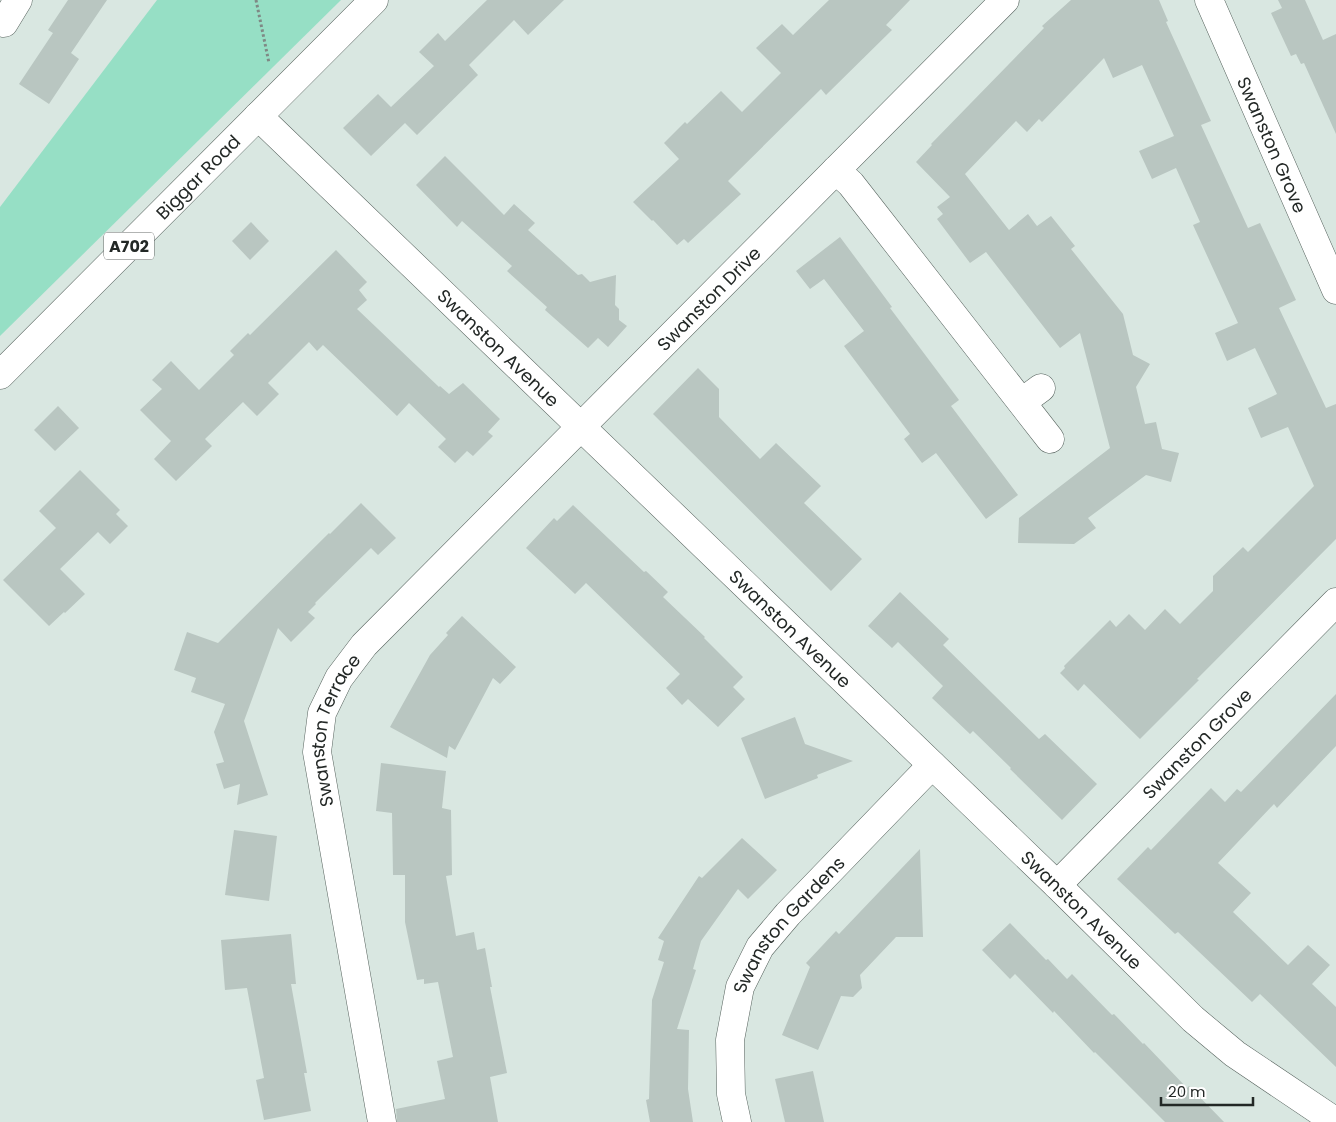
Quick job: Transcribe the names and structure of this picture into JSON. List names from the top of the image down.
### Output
{
  "streets": {
    "street": [
      "Swanston Grove",
      "Biggar Road",
      "A702",
      "Swanston Drive",
      "Swanston Avenue",
      "Swanston Terrace",
      "Swanston Gardens"
    ]
  },
  "crossings": [
    ["Swanston Grove", "Swanston Avenue"],
    ["Biggar Road", "Swanston Avenue"],
    ["Swanston Drive", "Swanston Avenue"],
    ["Swanston Drive", "Swanston Terrace"],
    ["Swanston Avenue", "Swanston Terrace"],
    ["Swanston Avenue", "Swanston Gardens"]
  ],
  "scale_bar": "20 m"
}
